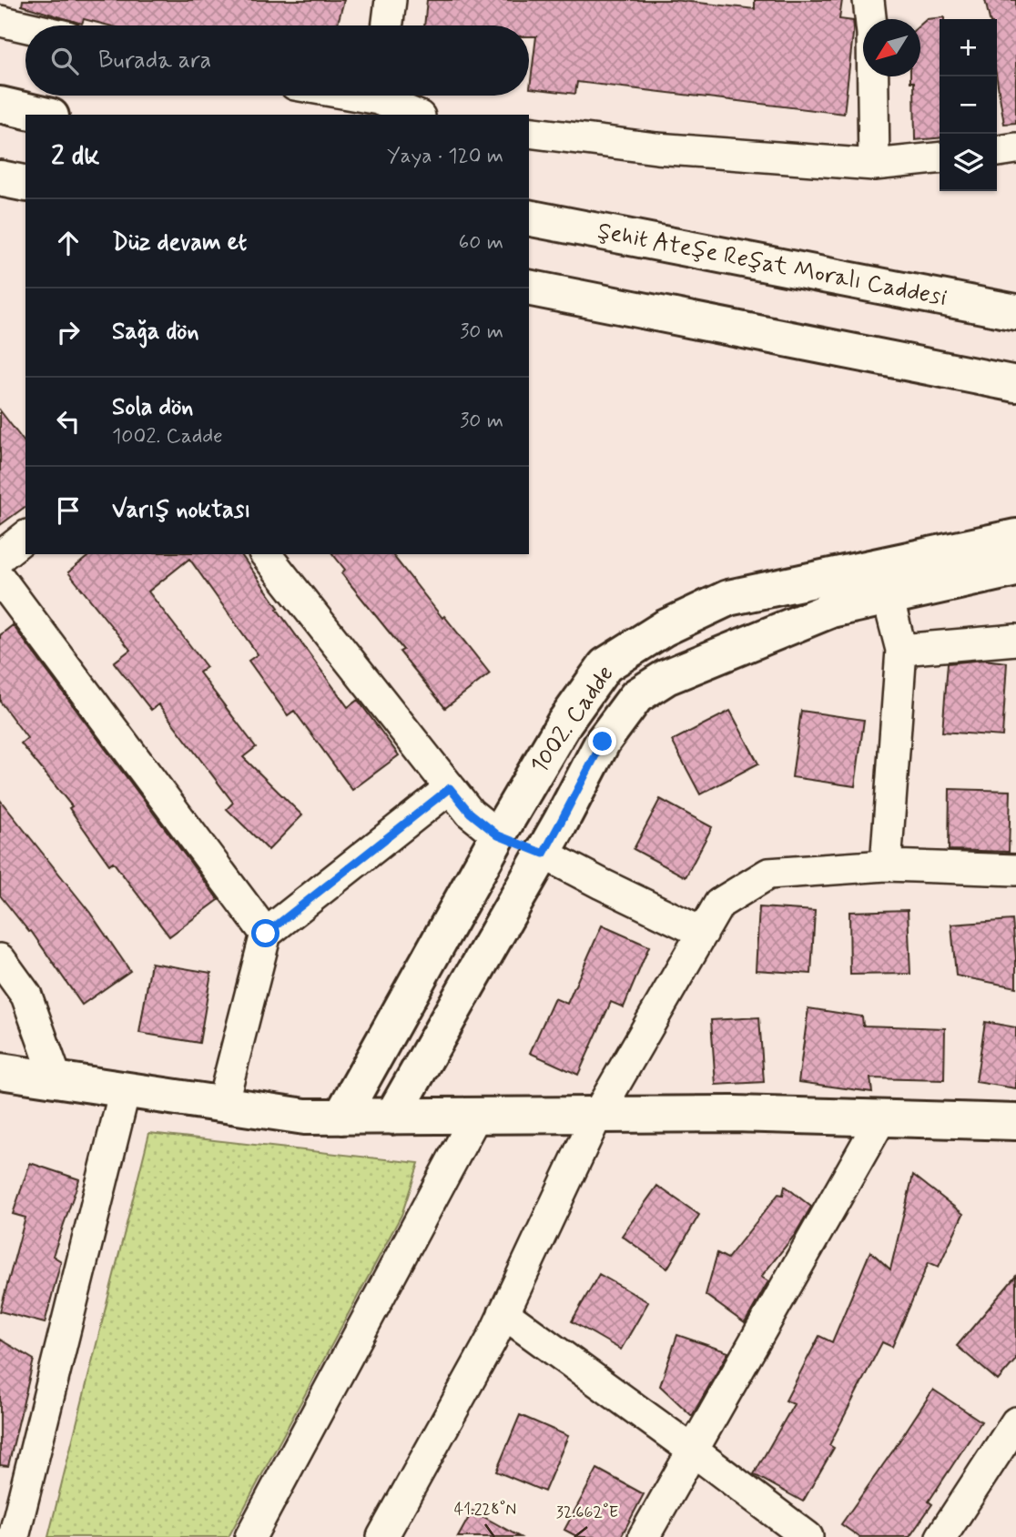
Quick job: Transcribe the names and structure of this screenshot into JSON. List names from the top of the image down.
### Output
{
  "streets": {
    "main road": ["Şehit Ateşe Reşat Moralı Caddesi", "1002. Cadde"]
  },
  "north": "bottom left",
  "page": {
    "map_buttons": ["+", "−"],
    "search": "Burada ara",
    "heading": ["2 dk", "Yaya · 120 m"],
    "list": [
      ["Düz devam et", "60 m"],
      ["Sağa dön", "30 m"],
      ["Sola dön", "1002. Cadde", "30 m"],
      "Varış noktası"
    ]
  },
  "coordinates": ["41.228°N", "32.662°E"]
}
